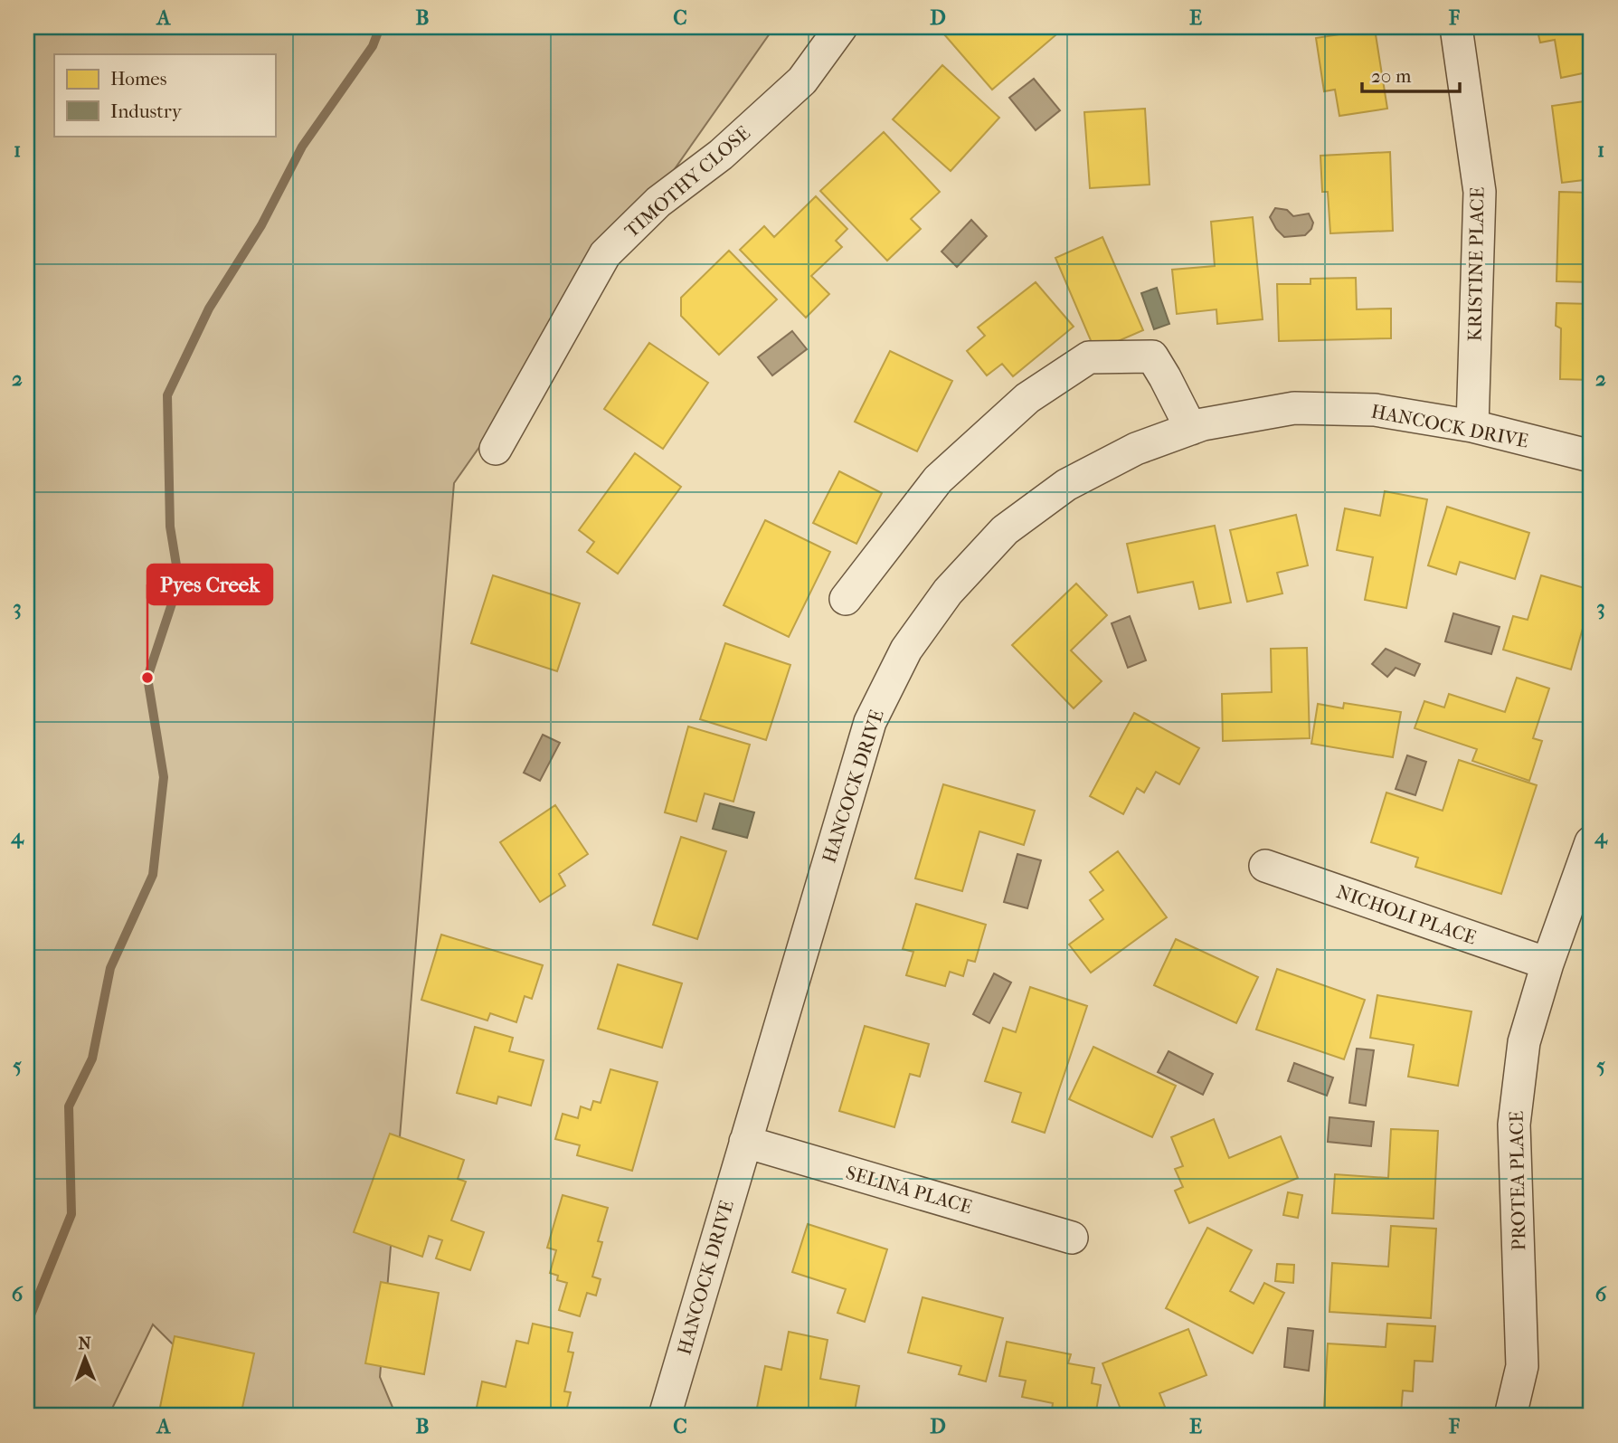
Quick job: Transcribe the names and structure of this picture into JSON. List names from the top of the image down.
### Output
{
  "streets": {
    "street": [
      "TIMOTHY CLOSE",
      "KRISTINE PLACE",
      "HANCOCK DRIVE",
      "NICHOLI PLACE",
      "PROTEA PLACE",
      "SELINA PLACE"
    ]
  },
  "crossings": [
    ["KRISTINE PLACE", "HANCOCK DRIVE"],
    ["HANCOCK DRIVE", "SELINA PLACE"],
    ["NICHOLI PLACE", "PROTEA PLACE"]
  ],
  "places": ["Pyes Creek"],
  "legend": ["Homes", "Industry"],
  "scale_bar": "20 m",
  "north": "top",
  "grid": {
    "columns": [
      "A",
      "B",
      "C",
      "D",
      "E",
      "F"
    ],
    "rows": [
      "1",
      "2",
      "3",
      "4",
      "5",
      "6"
    ]
  }
}
